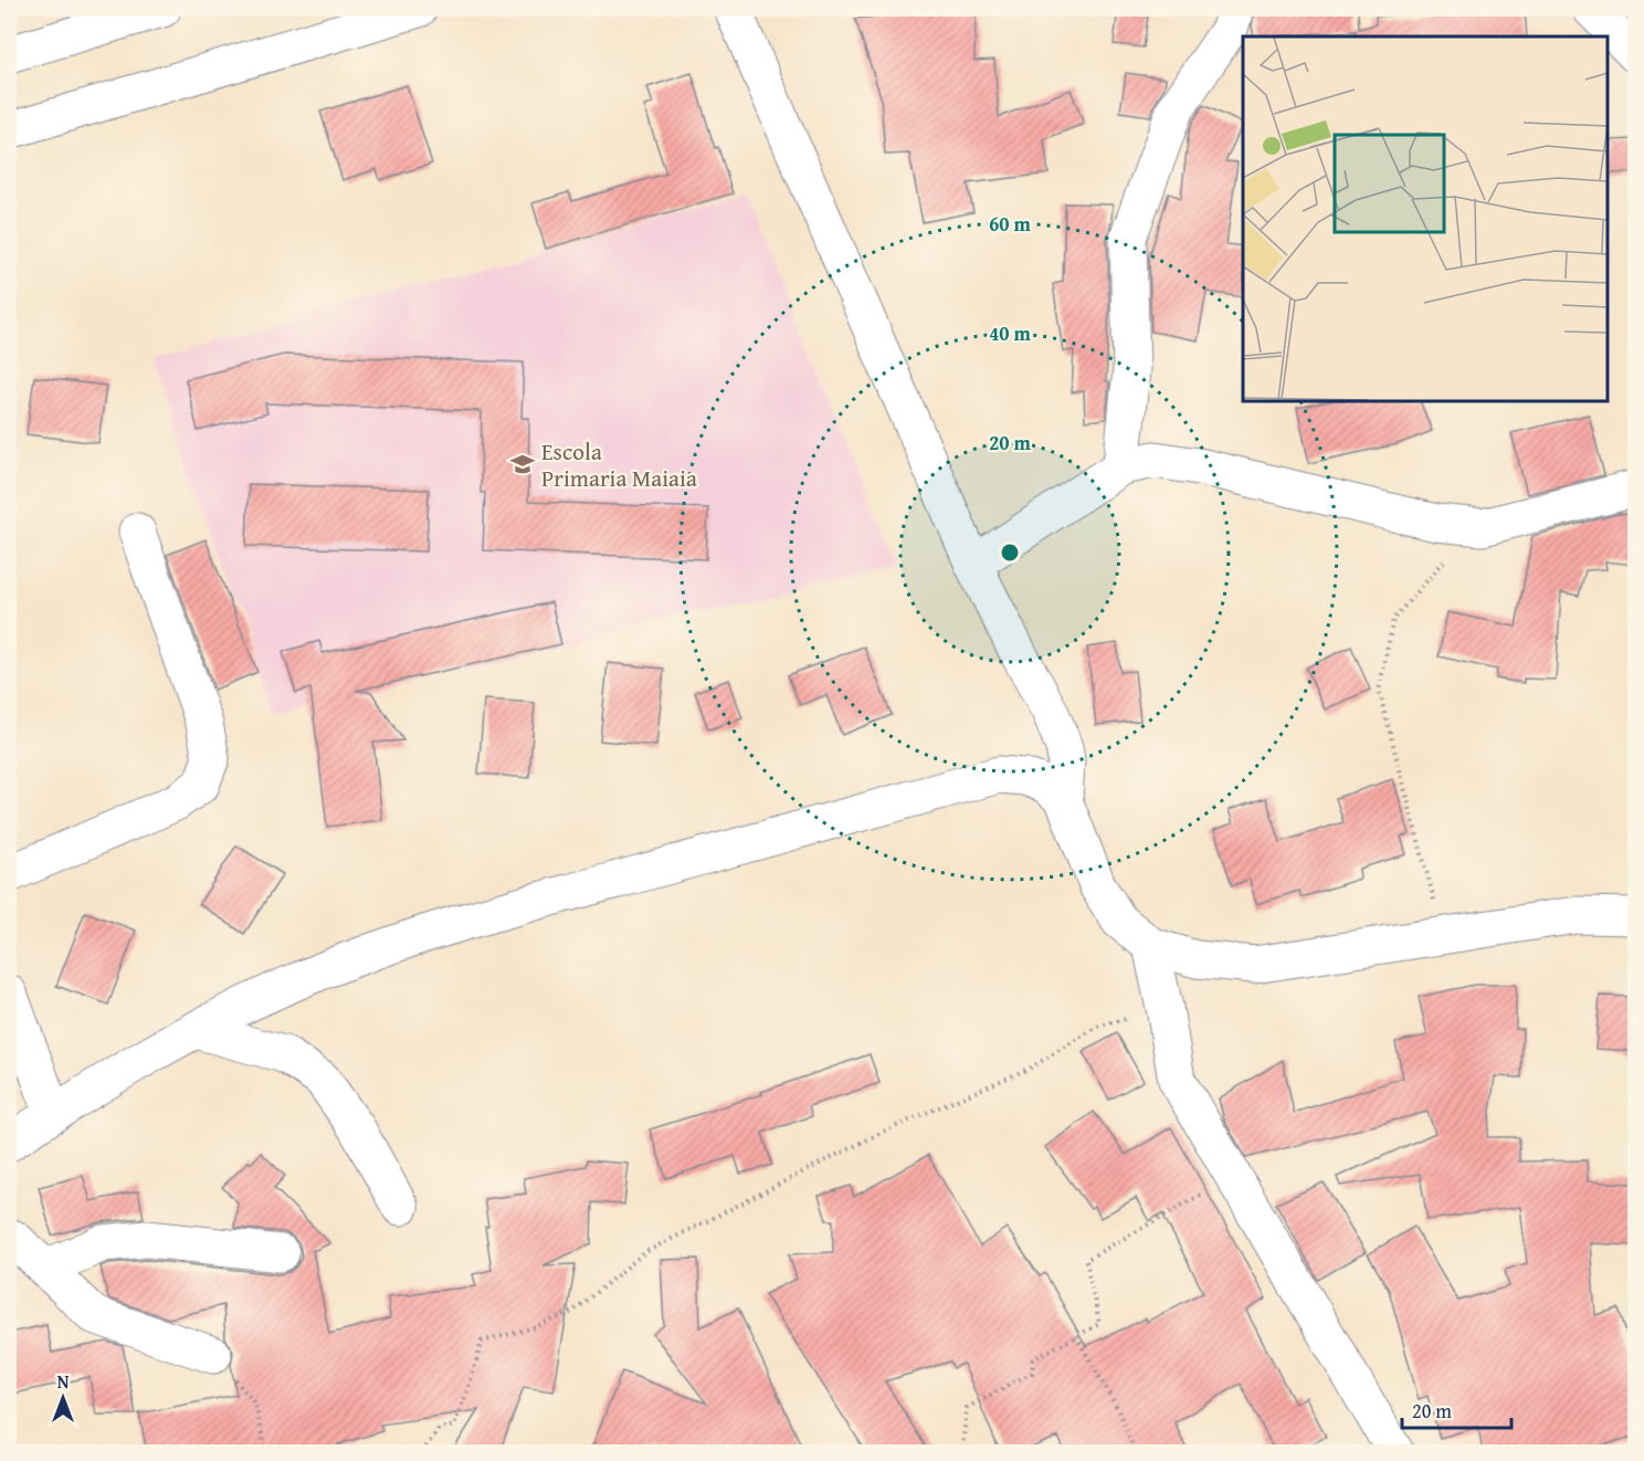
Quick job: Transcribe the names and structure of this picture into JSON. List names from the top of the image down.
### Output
{
  "places": {
    "school or university": ["Escola Primaria Maiaia"]
  },
  "scale_bar": "20 m",
  "north": "top",
  "rings": ["60 m", "40 m", "20 m"]
}
